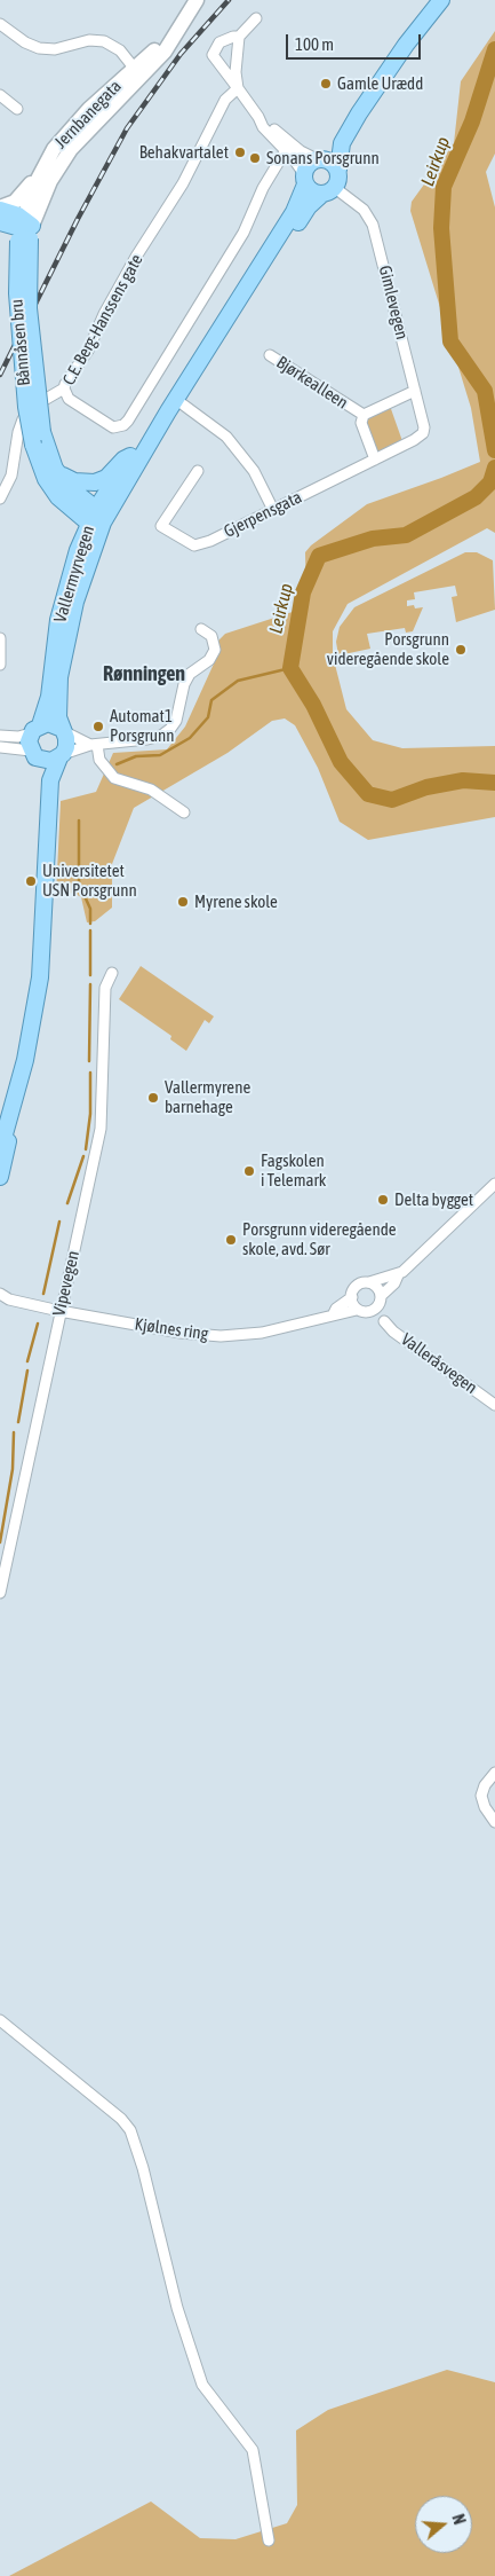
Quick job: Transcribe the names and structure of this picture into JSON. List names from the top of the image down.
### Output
{
  "streets": {
    "main road": ["Bånnåsen bru", "Vallermyrvegen"],
    "street": [
      "Jernbanegata",
      "Gimlevegen",
      "C.E. Berg-Hanssens gate",
      "Bjørkealleen",
      "Gjerpensgata",
      "Vipevegen",
      "Kjølnes ring",
      "Valleråsvegen"
    ]
  },
  "crossings": [
    ["Jernbanegata", "Bånnåsen bru"],
    ["Gimlevegen", "Bjørkealleen"],
    ["Gimlevegen", "Gjerpensgata"],
    ["Gimlevegen", "Vallermyrvegen"],
    ["Vipevegen", "Kjølnes ring"]
  ],
  "districts": ["Rønningen"],
  "water": ["Leirkup"],
  "places": [
    "Gamle Urædd",
    "Behakvartalet",
    "Sonans Porsgrunn",
    "Porsgrunn videregående skole",
    "Automat1 Porsgrunn",
    "Universitetet USN Porsgrunn",
    "Myrene skole",
    "Vallermyrene barnehage",
    "Fagskolen i Telemark",
    "Delta bygget",
    "Porsgrunn videregående skole, avd. Sør"
  ],
  "scale_bar": "100 m",
  "north": "right"
}
